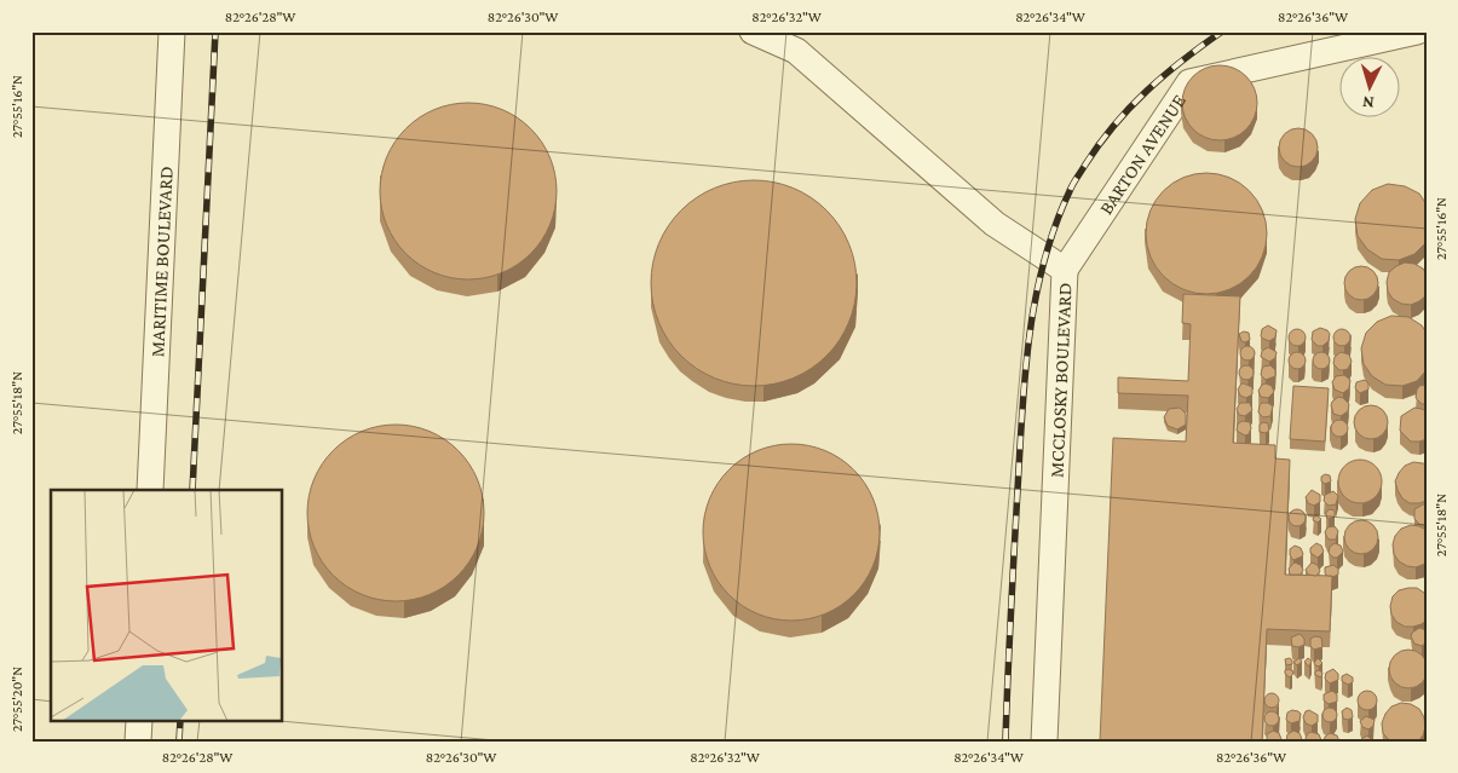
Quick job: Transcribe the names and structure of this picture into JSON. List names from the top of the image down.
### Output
{
  "streets": {
    "street": ["BARTON AVENUE", "MARITIME BOULEVARD", "MCCLOSKY BOULEVARD"]
  },
  "crossings": [
    ["BARTON AVENUE", "MCCLOSKY BOULEVARD"]
  ],
  "north": "bottom",
  "coordinates": [
    "82°26'28\"W",
    "82°26'30\"W",
    "82°26'32\"W",
    "82°26'34\"W",
    "82°26'36\"W",
    "27°55'16\"N",
    "27°55'18\"N",
    "27°55'20\"N"
  ]
}
